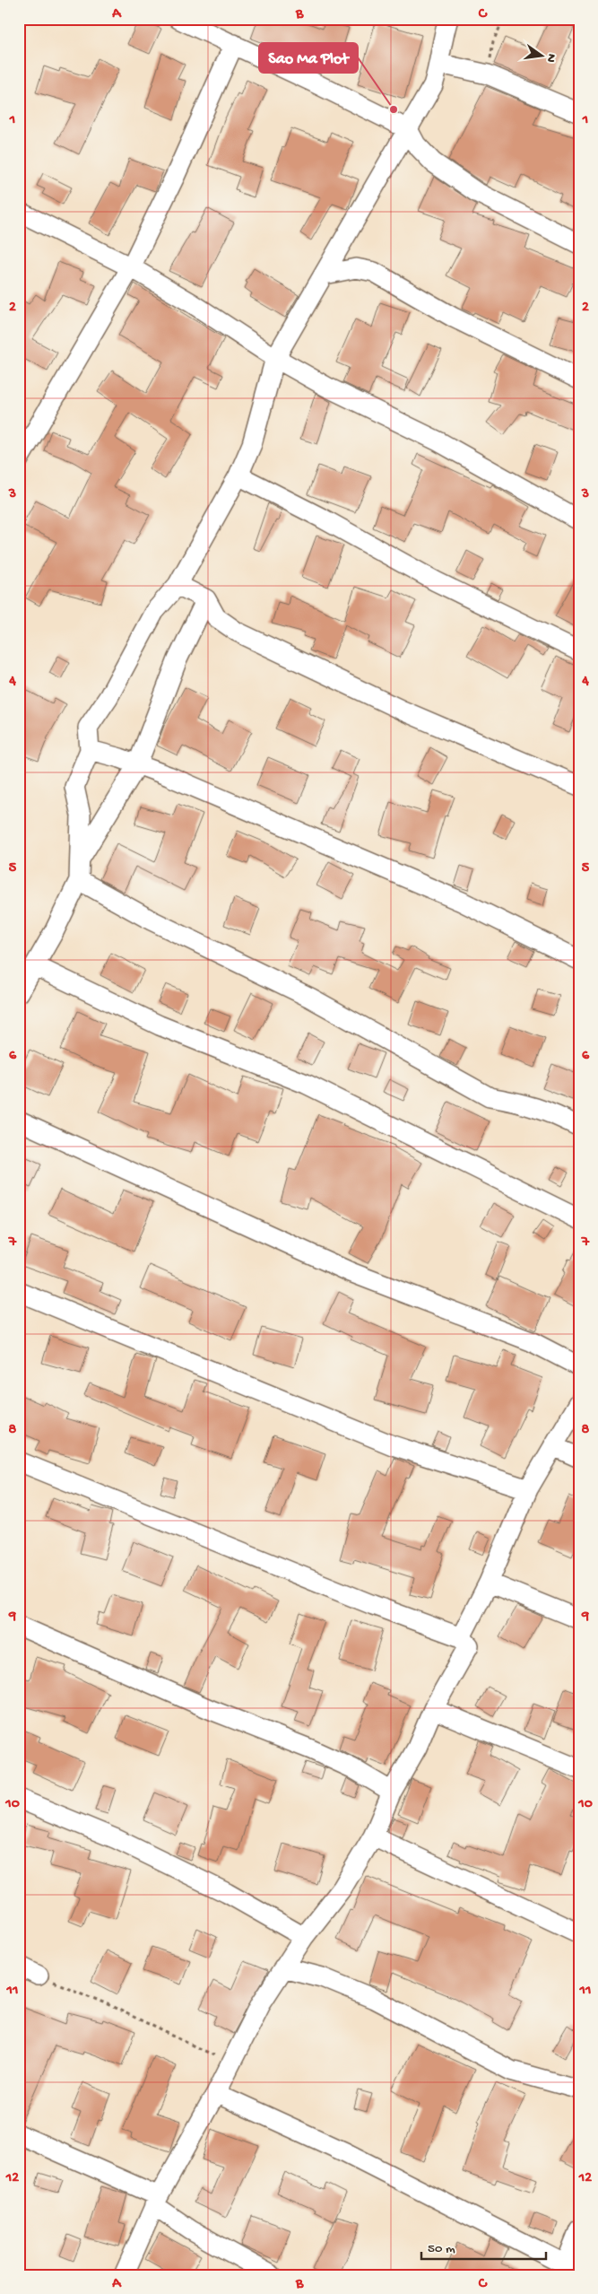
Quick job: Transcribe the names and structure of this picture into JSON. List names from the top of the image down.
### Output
{
  "places": ["Sao Ma Plot"],
  "scale_bar": "50 m",
  "north": "right",
  "grid": {
    "columns": ["A", "B", "C"],
    "rows": [
      "1",
      "2",
      "3",
      "4",
      "5",
      "6",
      "7",
      "8",
      "9",
      "10",
      "11",
      "12"
    ]
  }
}
